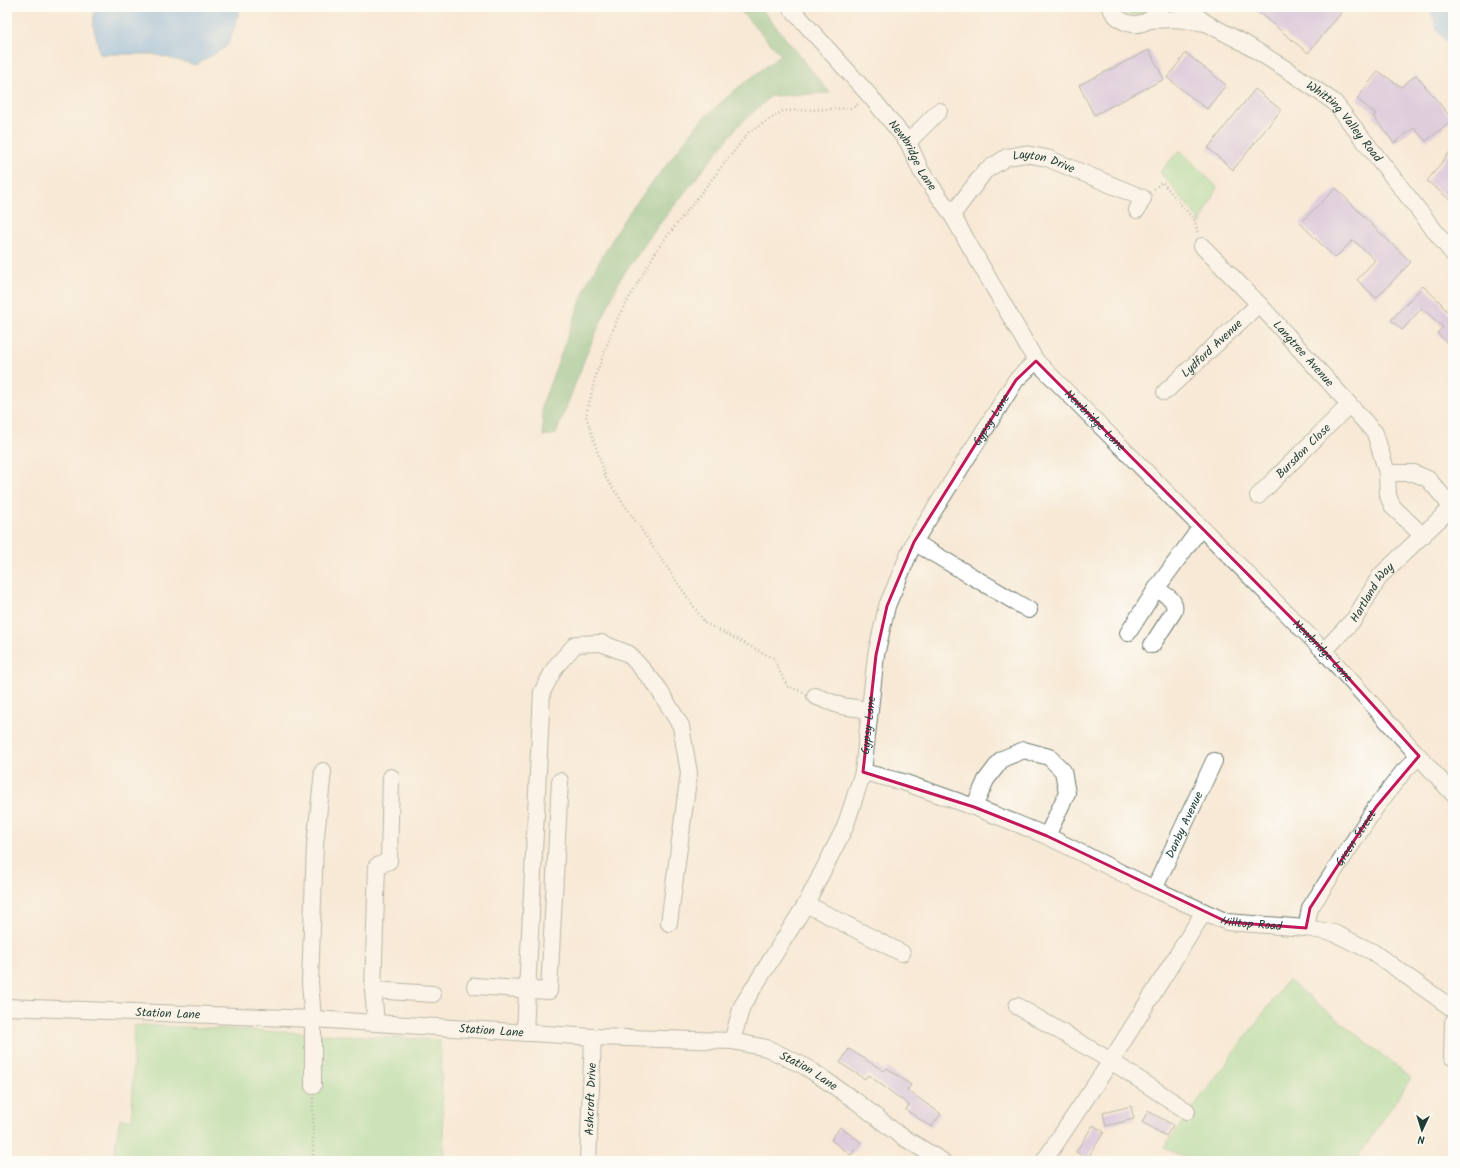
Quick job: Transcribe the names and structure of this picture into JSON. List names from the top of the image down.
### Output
{
  "streets": {
    "street": [
      "Whitting Valley Road",
      "Newbridge Lane",
      "Layton Drive",
      "Lydford Avenue",
      "Langtree Avenue",
      "Gypsy Lane",
      "Bursdon Close",
      "Hartland Way",
      "Danby Avenue",
      "Green Street",
      "Hilltop Road",
      "Station Lane",
      "Ashcroft Drive"
    ]
  },
  "crossings": [
    ["Newbridge Lane", "Layton Drive"],
    ["Newbridge Lane", "Gypsy Lane"],
    ["Newbridge Lane", "Hartland Way"],
    ["Newbridge Lane", "Green Street"],
    ["Lydford Avenue", "Langtree Avenue"],
    ["Langtree Avenue", "Bursdon Close"],
    ["Langtree Avenue", "Hartland Way"],
    ["Gypsy Lane", "Station Lane"],
    ["Green Street", "Hilltop Road"],
    ["Station Lane", "Ashcroft Drive"]
  ],
  "north": "bottom"
}
